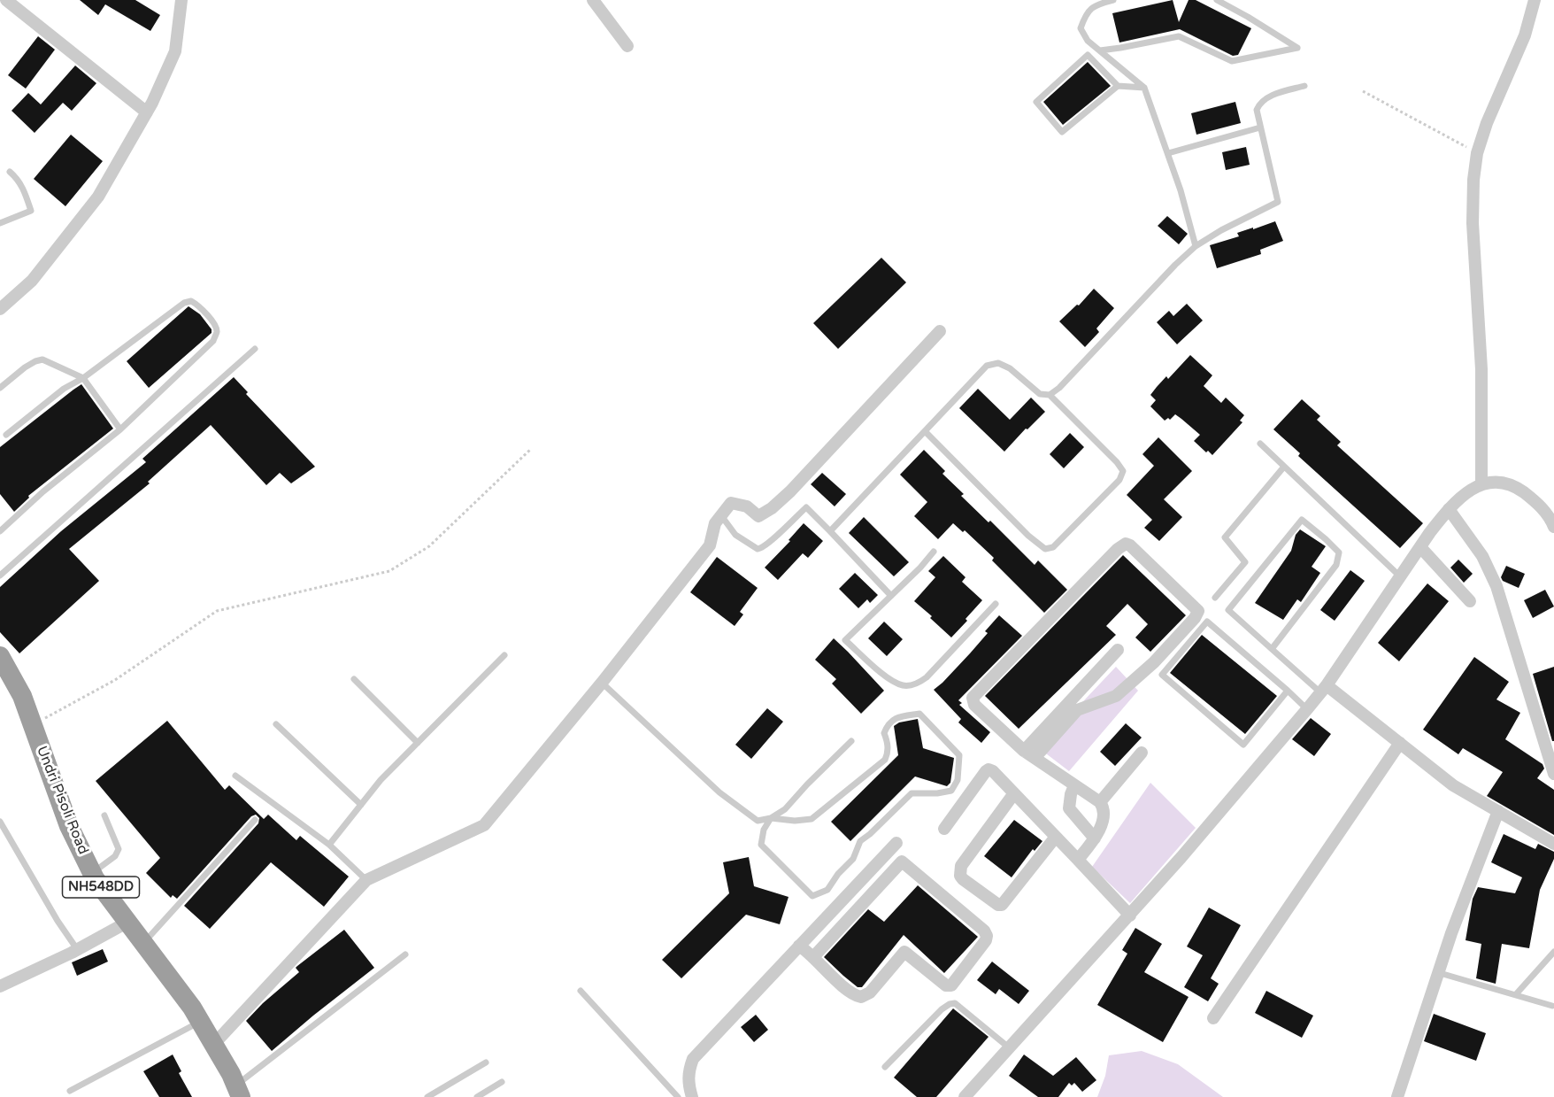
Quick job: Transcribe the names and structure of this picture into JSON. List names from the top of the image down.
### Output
{
  "streets": {
    "highway": ["Undri Pisoli Road", "NH548DD"]
  }
}
